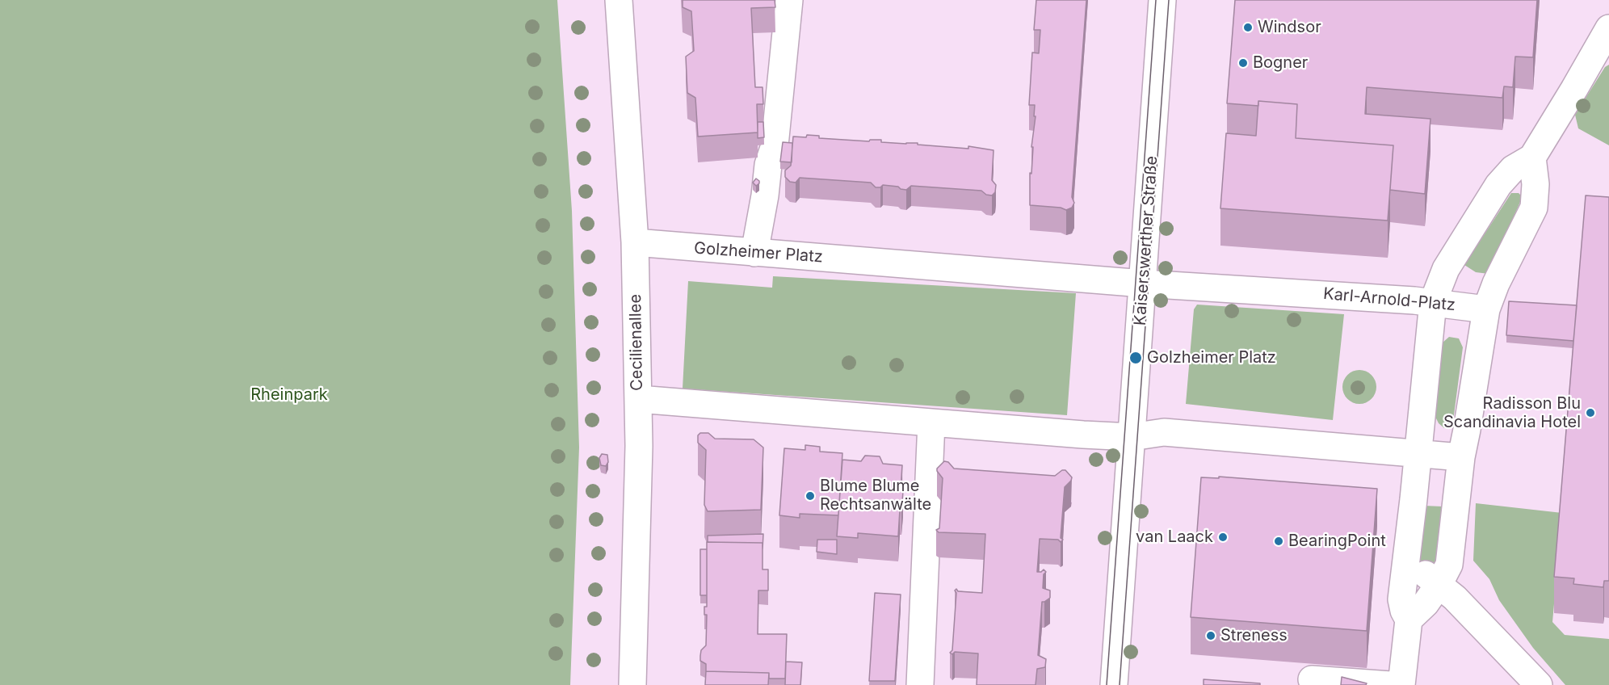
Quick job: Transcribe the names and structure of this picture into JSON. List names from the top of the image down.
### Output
{
  "streets": {
    "street": [
      "Kaiserswerther Straße",
      "Golzheimer Platz",
      "Karl-Arnold-Platz",
      "Cecilienallee"
    ]
  },
  "crossings": [
    ["Kaiserswerther Straße", "Golzheimer Platz"],
    ["Kaiserswerther Straße", "Karl-Arnold-Platz"],
    ["Golzheimer Platz", "Karl-Arnold-Platz"],
    ["Golzheimer Platz", "Cecilienallee"]
  ],
  "parks": ["Rheinpark"],
  "places": [
    "Windsor",
    "Bogner",
    "Golzheimer Platz",
    "Radisson Blu Scandinavia Hotel",
    "Blume Blume Rechtsanwälte",
    "van Laack",
    "BearingPoint",
    "Streness"
  ]
}
